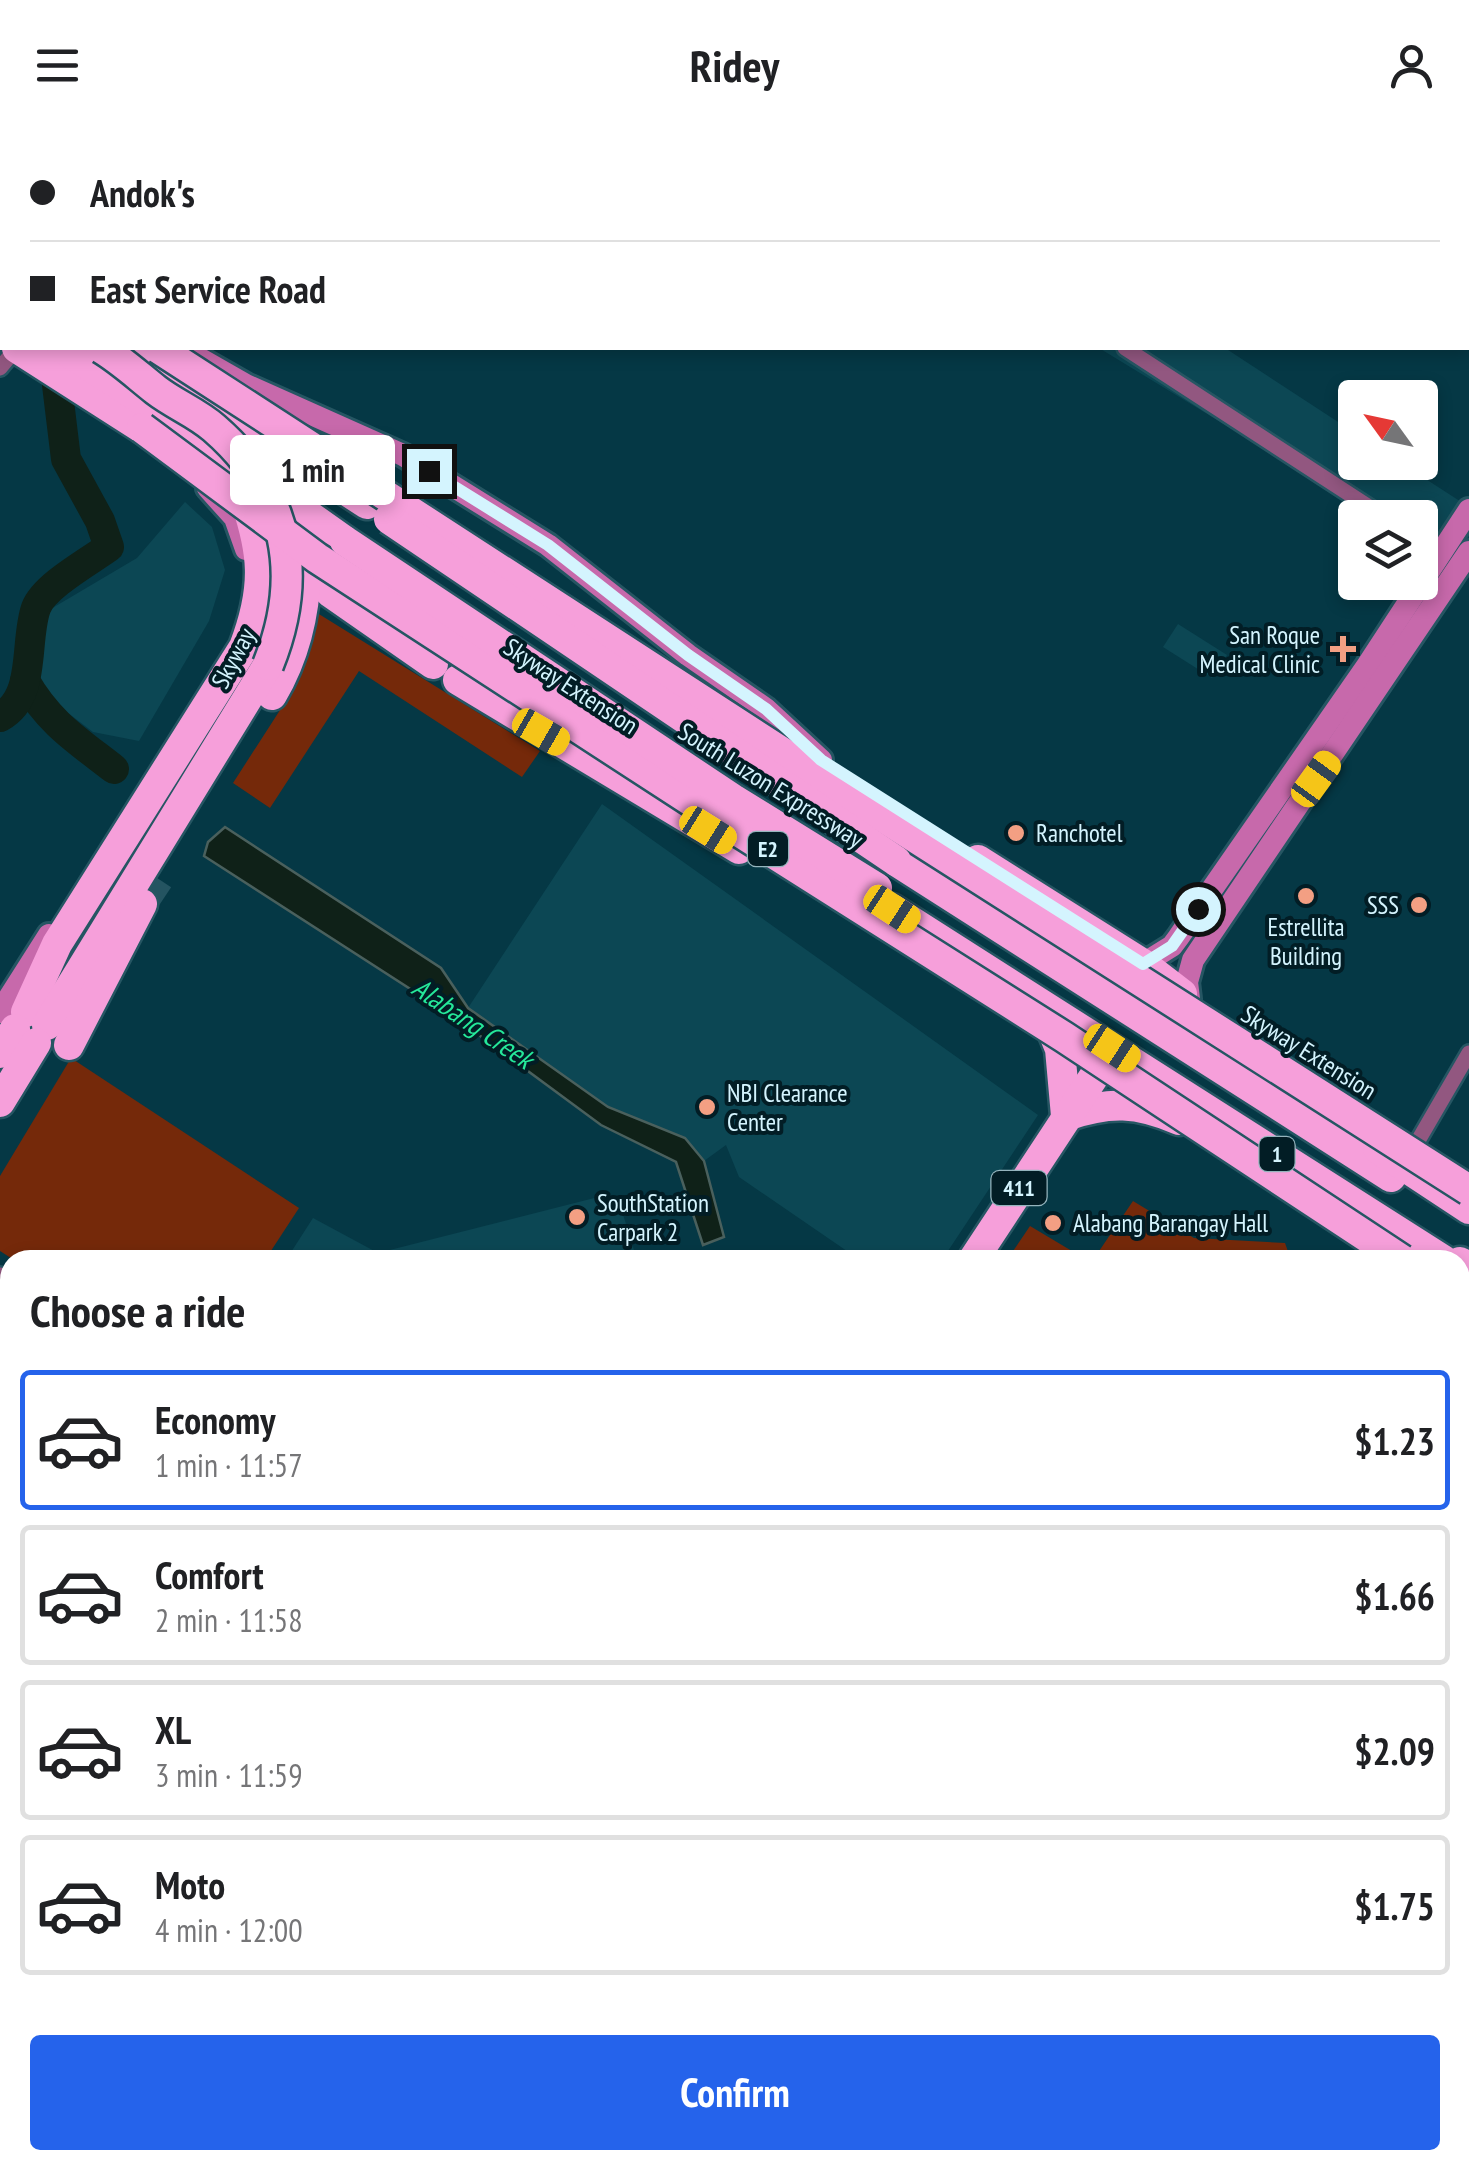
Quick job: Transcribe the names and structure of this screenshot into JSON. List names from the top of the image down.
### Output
{
  "streets": {
    "highway": [
      "Skyway",
      "Skyway Extension",
      "South Luzon Expressway",
      "E2",
      "1",
      "411"
    ]
  },
  "crossings": [
    ["Skyway", "South Luzon Expressway"],
    ["1", "411"]
  ],
  "water": ["Alabang Creek"],
  "places": {
    "health": ["San Roque Medical Clinic"],
    "other": [
      "Ranchotel",
      "Estrellita Building",
      "SSS",
      "NBI Clearance Center",
      "SouthStation Carpark 2",
      "Alabang Barangay Hall"
    ]
  },
  "north": "top left",
  "page": {
    "header": "Ridey",
    "banner": ["Andok's", "East Service Road"],
    "bubble": "1 min",
    "heading": "Choose a ride",
    "list": [
      {
        "name": "Economy",
        "note": "1 min · 11:57",
        "value": "$1.23"
      },
      {
        "name": "Comfort",
        "note": "2 min · 11:58",
        "value": "$1.66"
      },
      {
        "name": "XL",
        "note": "3 min · 11:59",
        "value": "$2.09"
      },
      {
        "name": "Moto",
        "note": "4 min · 12:00",
        "value": "$1.75"
      }
    ],
    "buttons": "Confirm"
  }
}
